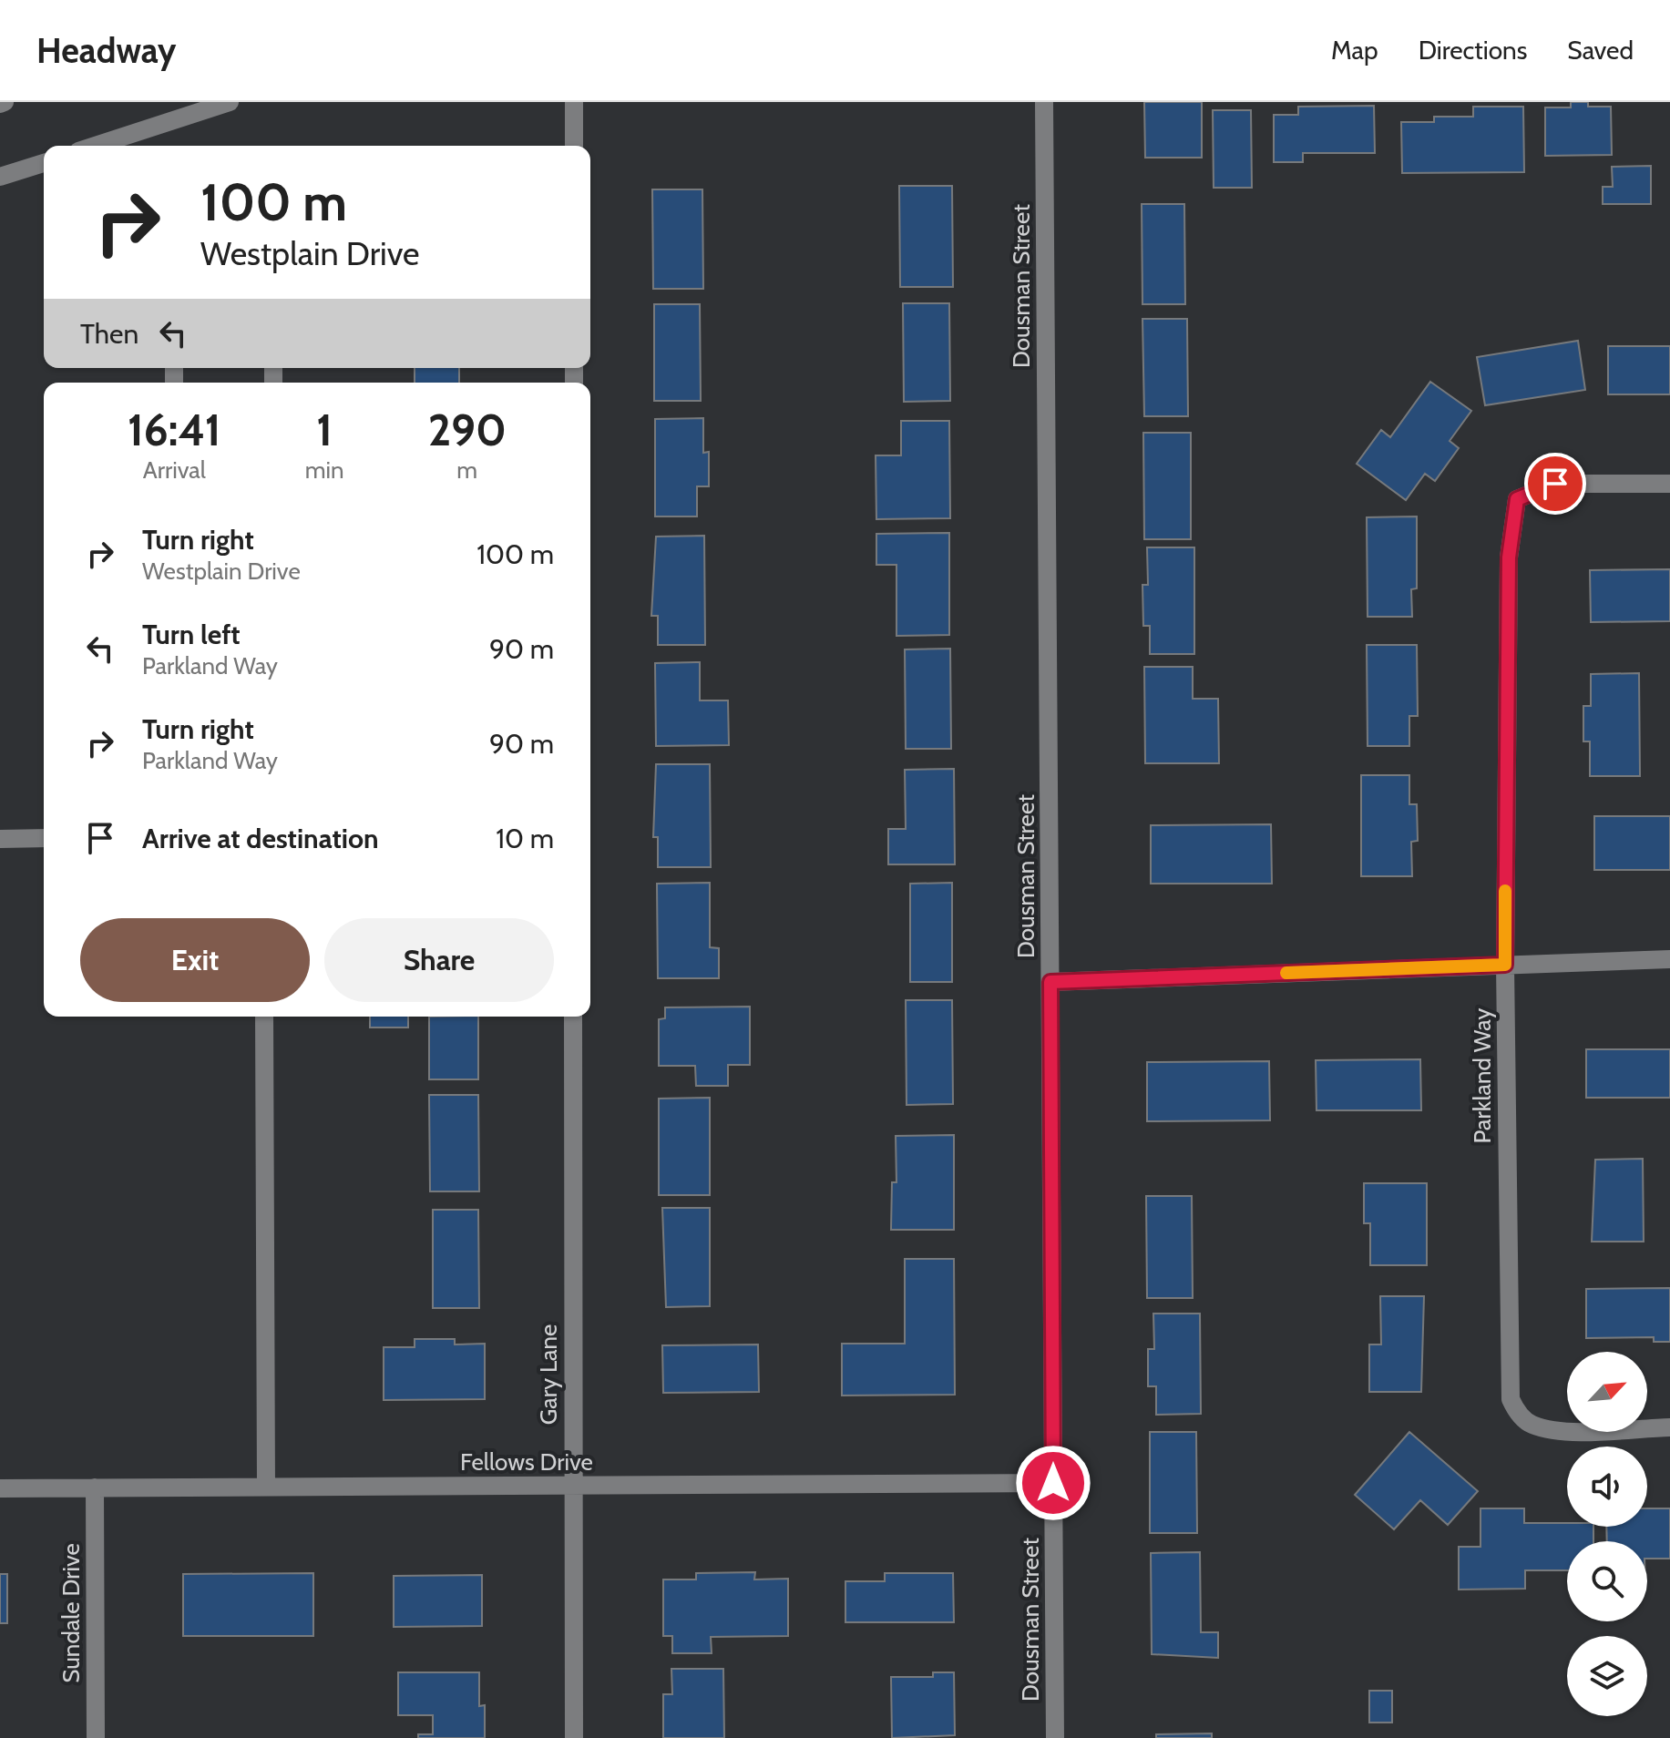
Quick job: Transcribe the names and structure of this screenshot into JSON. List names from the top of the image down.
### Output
{
  "streets": {
    "street": [
      "Dousman Street",
      "Parkland Way",
      "Gary Lane",
      "Fellows Drive",
      "Sundale Drive"
    ]
  },
  "crossings": [
    ["Dousman Street", "Fellows Drive"],
    ["Gary Lane", "Fellows Drive"],
    ["Fellows Drive", "Sundale Drive"]
  ],
  "north": "top right",
  "page": {
    "header": "Headway",
    "nav": ["Map", "Directions", "Saved"],
    "turn": ["100 m", "Westplain Drive"],
    "then": "Then",
    "eta": [
      "16:41",
      "Arrival",
      "1",
      "min",
      "290",
      "m"
    ],
    "list": [
      {
        "name": "Turn right",
        "note": "Westplain Drive",
        "value": "100 m"
      },
      {
        "name": "Turn left",
        "note": "Parkland Way",
        "value": "90 m"
      },
      {
        "name": "Turn right",
        "note": "Parkland Way",
        "value": "90 m"
      },
      {
        "name": "Arrive at destination",
        "value": "10 m"
      }
    ],
    "buttons": ["Exit", "Share"]
  }
}
